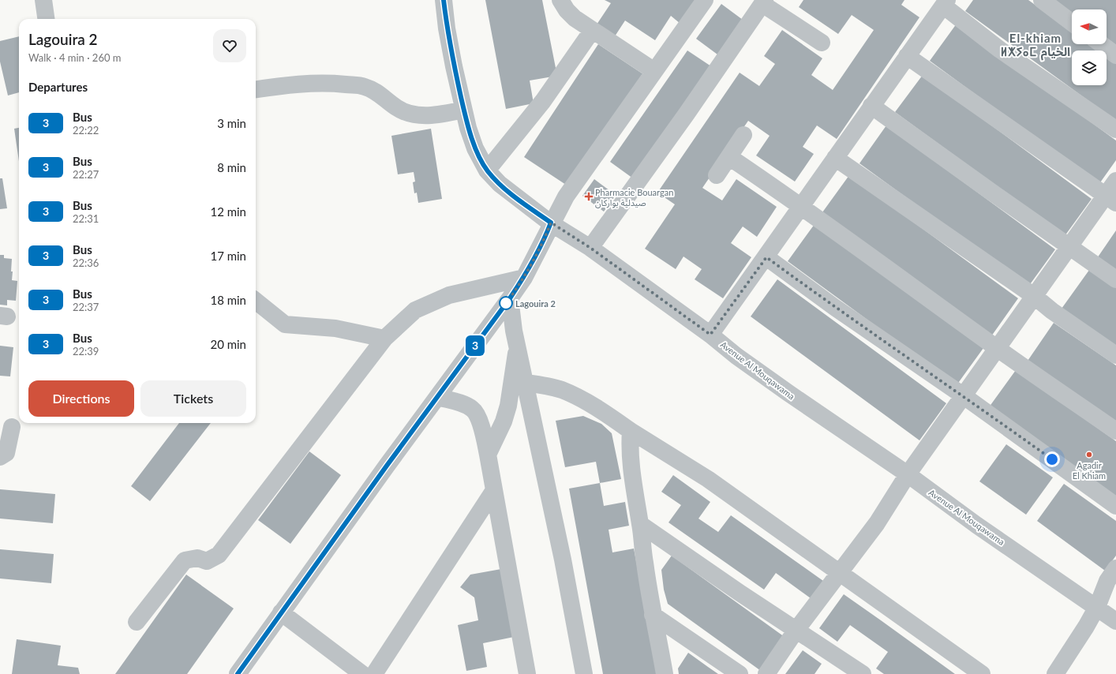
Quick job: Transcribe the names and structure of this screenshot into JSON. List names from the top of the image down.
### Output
{
  "streets": {
    "street": ["Avenue Al Mouqawama"]
  },
  "districts": ["El-khiam ⵍⵅⵢⴰⵎ الخيام"],
  "places": {
    "health": ["Pharmacie Bouargan صيدلية بواركان"],
    "other": ["Lagouira 2", "Agadir El Khiam"]
  },
  "lines": ["bus line 3"],
  "north": "left",
  "page": {
    "on_map": "3",
    "heading": [
      ["Lagouira 2", "Walk · 4 min · 260 m"],
      "Departures"
    ],
    "list": [
      {
        "mark": "3",
        "name": "Bus",
        "note": "22:22",
        "value": "3 min"
      },
      {
        "mark": "3",
        "name": "Bus",
        "note": "22:27",
        "value": "8 min"
      },
      {
        "mark": "3",
        "name": "Bus",
        "note": "22:31",
        "value": "12 min"
      },
      {
        "mark": "3",
        "name": "Bus",
        "note": "22:36",
        "value": "17 min"
      },
      {
        "mark": "3",
        "name": "Bus",
        "note": "22:37",
        "value": "18 min"
      },
      {
        "mark": "3",
        "name": "Bus",
        "note": "22:39",
        "value": "20 min"
      }
    ],
    "buttons": ["Directions", "Tickets"]
  }
}
